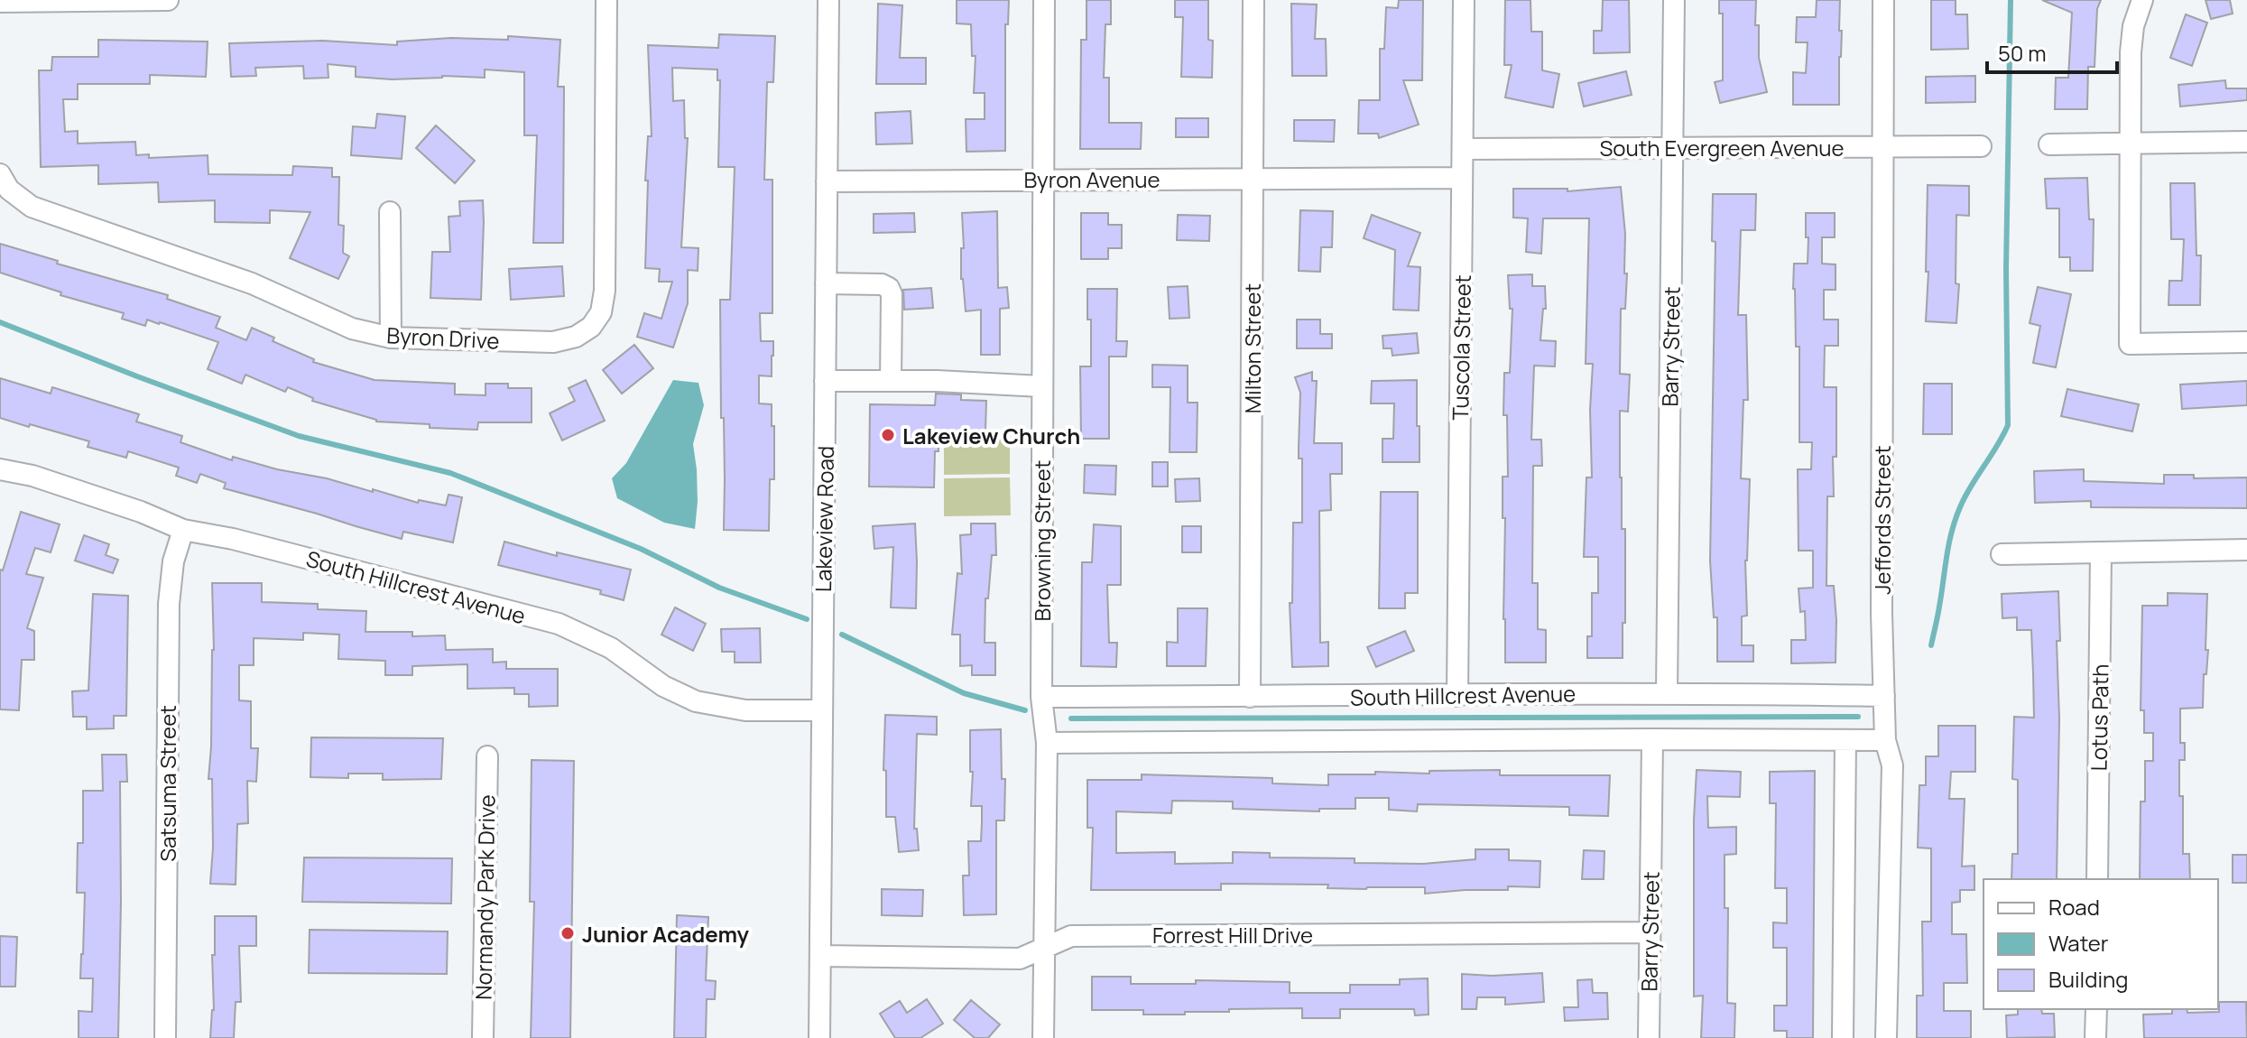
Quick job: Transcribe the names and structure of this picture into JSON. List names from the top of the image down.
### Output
{
  "streets": {
    "street": [
      "South Evergreen Avenue",
      "Byron Avenue",
      "Byron Drive",
      "Barry Street",
      "Tuscola Street",
      "Milton Street",
      "Lakeview Road",
      "Jeffords Street",
      "Browning Street",
      "South Hillcrest Avenue",
      "Lotus Path",
      "Satsuma Street",
      "Normandy Park Drive",
      "Forrest Hill Drive"
    ]
  },
  "crossings": [
    ["South Evergreen Avenue", "Barry Street"],
    ["South Evergreen Avenue", "Tuscola Street"],
    ["South Evergreen Avenue", "Jeffords Street"],
    ["Byron Avenue", "Tuscola Street"],
    ["Byron Avenue", "Milton Street"],
    ["Byron Avenue", "Lakeview Road"],
    ["Byron Avenue", "Browning Street"],
    ["Barry Street", "South Hillcrest Avenue"],
    ["Barry Street", "Forrest Hill Drive"],
    ["Tuscola Street", "South Hillcrest Avenue"],
    ["Milton Street", "South Hillcrest Avenue"],
    ["Lakeview Road", "South Hillcrest Avenue"],
    ["Lakeview Road", "Forrest Hill Drive"],
    ["Jeffords Street", "South Hillcrest Avenue"],
    ["Browning Street", "South Hillcrest Avenue"],
    ["Browning Street", "Forrest Hill Drive"],
    ["South Hillcrest Avenue", "Satsuma Street"]
  ],
  "places": ["Lakeview Church", "Junior Academy"],
  "legend": ["Road", "Water", "Building"],
  "scale_bar": "50 m"
}
